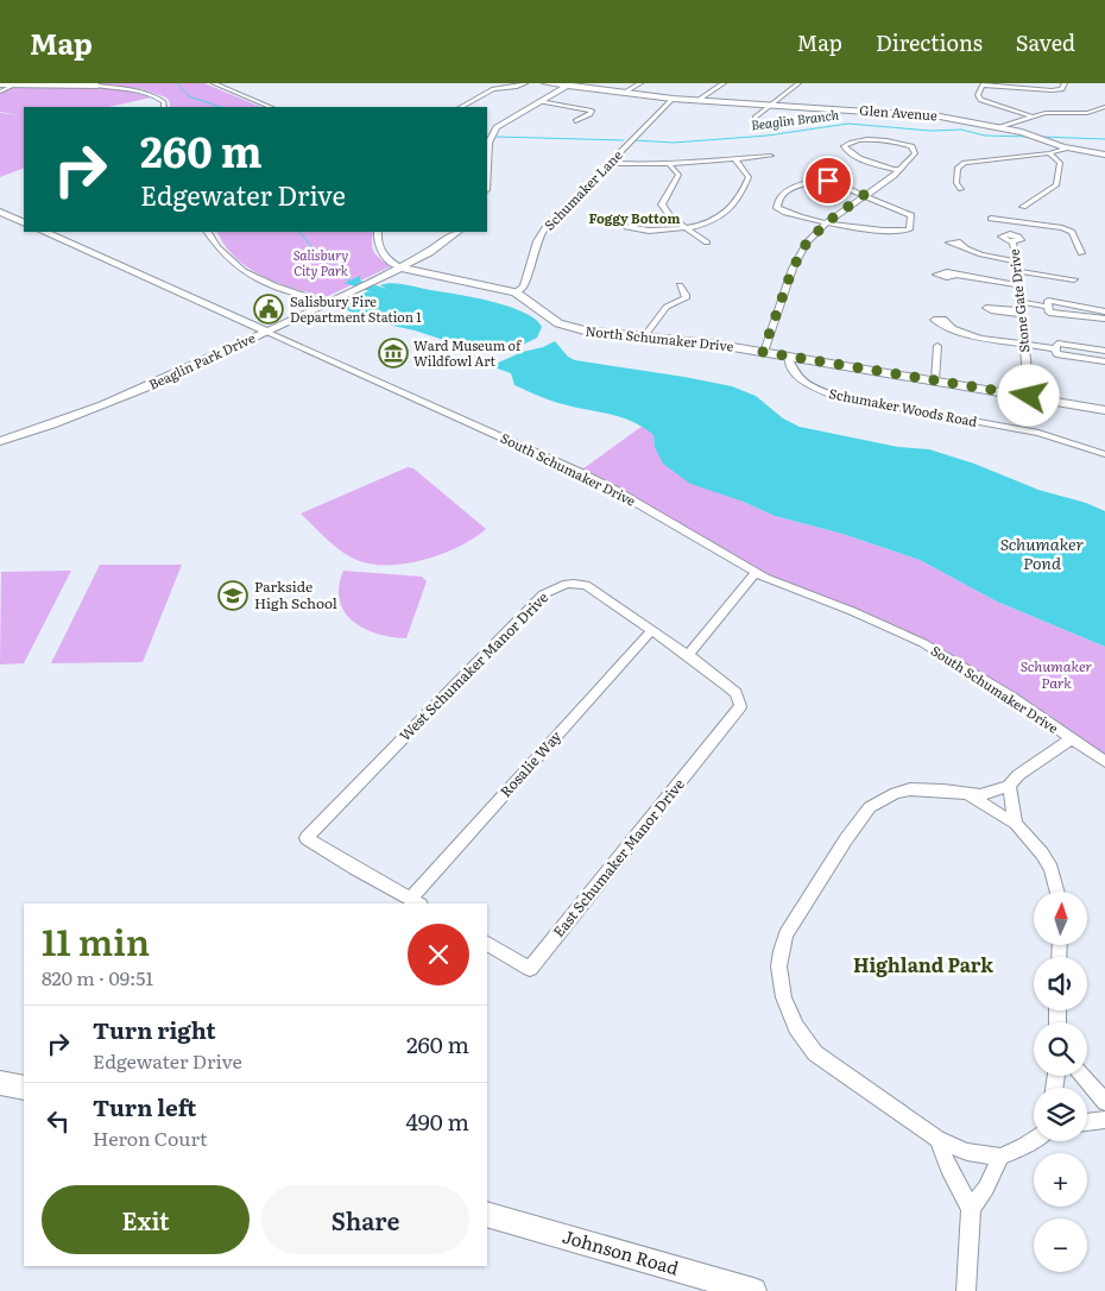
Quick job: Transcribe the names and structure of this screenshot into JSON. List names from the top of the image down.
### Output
{
  "streets": {
    "street": [
      "Glen Avenue",
      "Schumaker Lane",
      "Stone Gate Drive",
      "North Schumaker Drive",
      "Beaglin Park Drive",
      "Schumaker Woods Road",
      "South Schumaker Drive",
      "West Schumaker Manor Drive",
      "Rosalie Way",
      "East Schumaker Manor Drive",
      "Johnson Road"
    ]
  },
  "crossings": [
    ["Glen Avenue", "Schumaker Lane"],
    ["Schumaker Lane", "North Schumaker Drive"],
    ["Stone Gate Drive", "North Schumaker Drive"],
    ["North Schumaker Drive", "Beaglin Park Drive"],
    ["North Schumaker Drive", "Schumaker Woods Road"],
    ["Beaglin Park Drive", "South Schumaker Drive"],
    ["West Schumaker Manor Drive", "Rosalie Way"],
    ["West Schumaker Manor Drive", "East Schumaker Manor Drive"]
  ],
  "districts": ["Foggy Bottom", "Highland Park"],
  "water": ["Beaglin Branch", "Schumaker Pond"],
  "parks": ["Salisbury City Park", "Schumaker Park"],
  "places": {
    "public building": ["Salisbury Fire Department Station 1"],
    "museum": ["Ward Museum of Wildfowl Art"],
    "school or university": ["Parkside High School"]
  },
  "north": "top",
  "page": {
    "header": "Map",
    "nav": ["Map", "Directions", "Saved"],
    "turn": ["260 m", "Edgewater Drive"],
    "map_buttons": ["+", "−"],
    "heading": ["11 min", "820 m · 09:51"],
    "list": [
      {
        "name": "Turn right",
        "note": "Edgewater Drive",
        "value": "260 m"
      },
      {
        "name": "Turn left",
        "note": "Heron Court",
        "value": "490 m"
      }
    ],
    "buttons": ["Exit", "Share"]
  }
}
